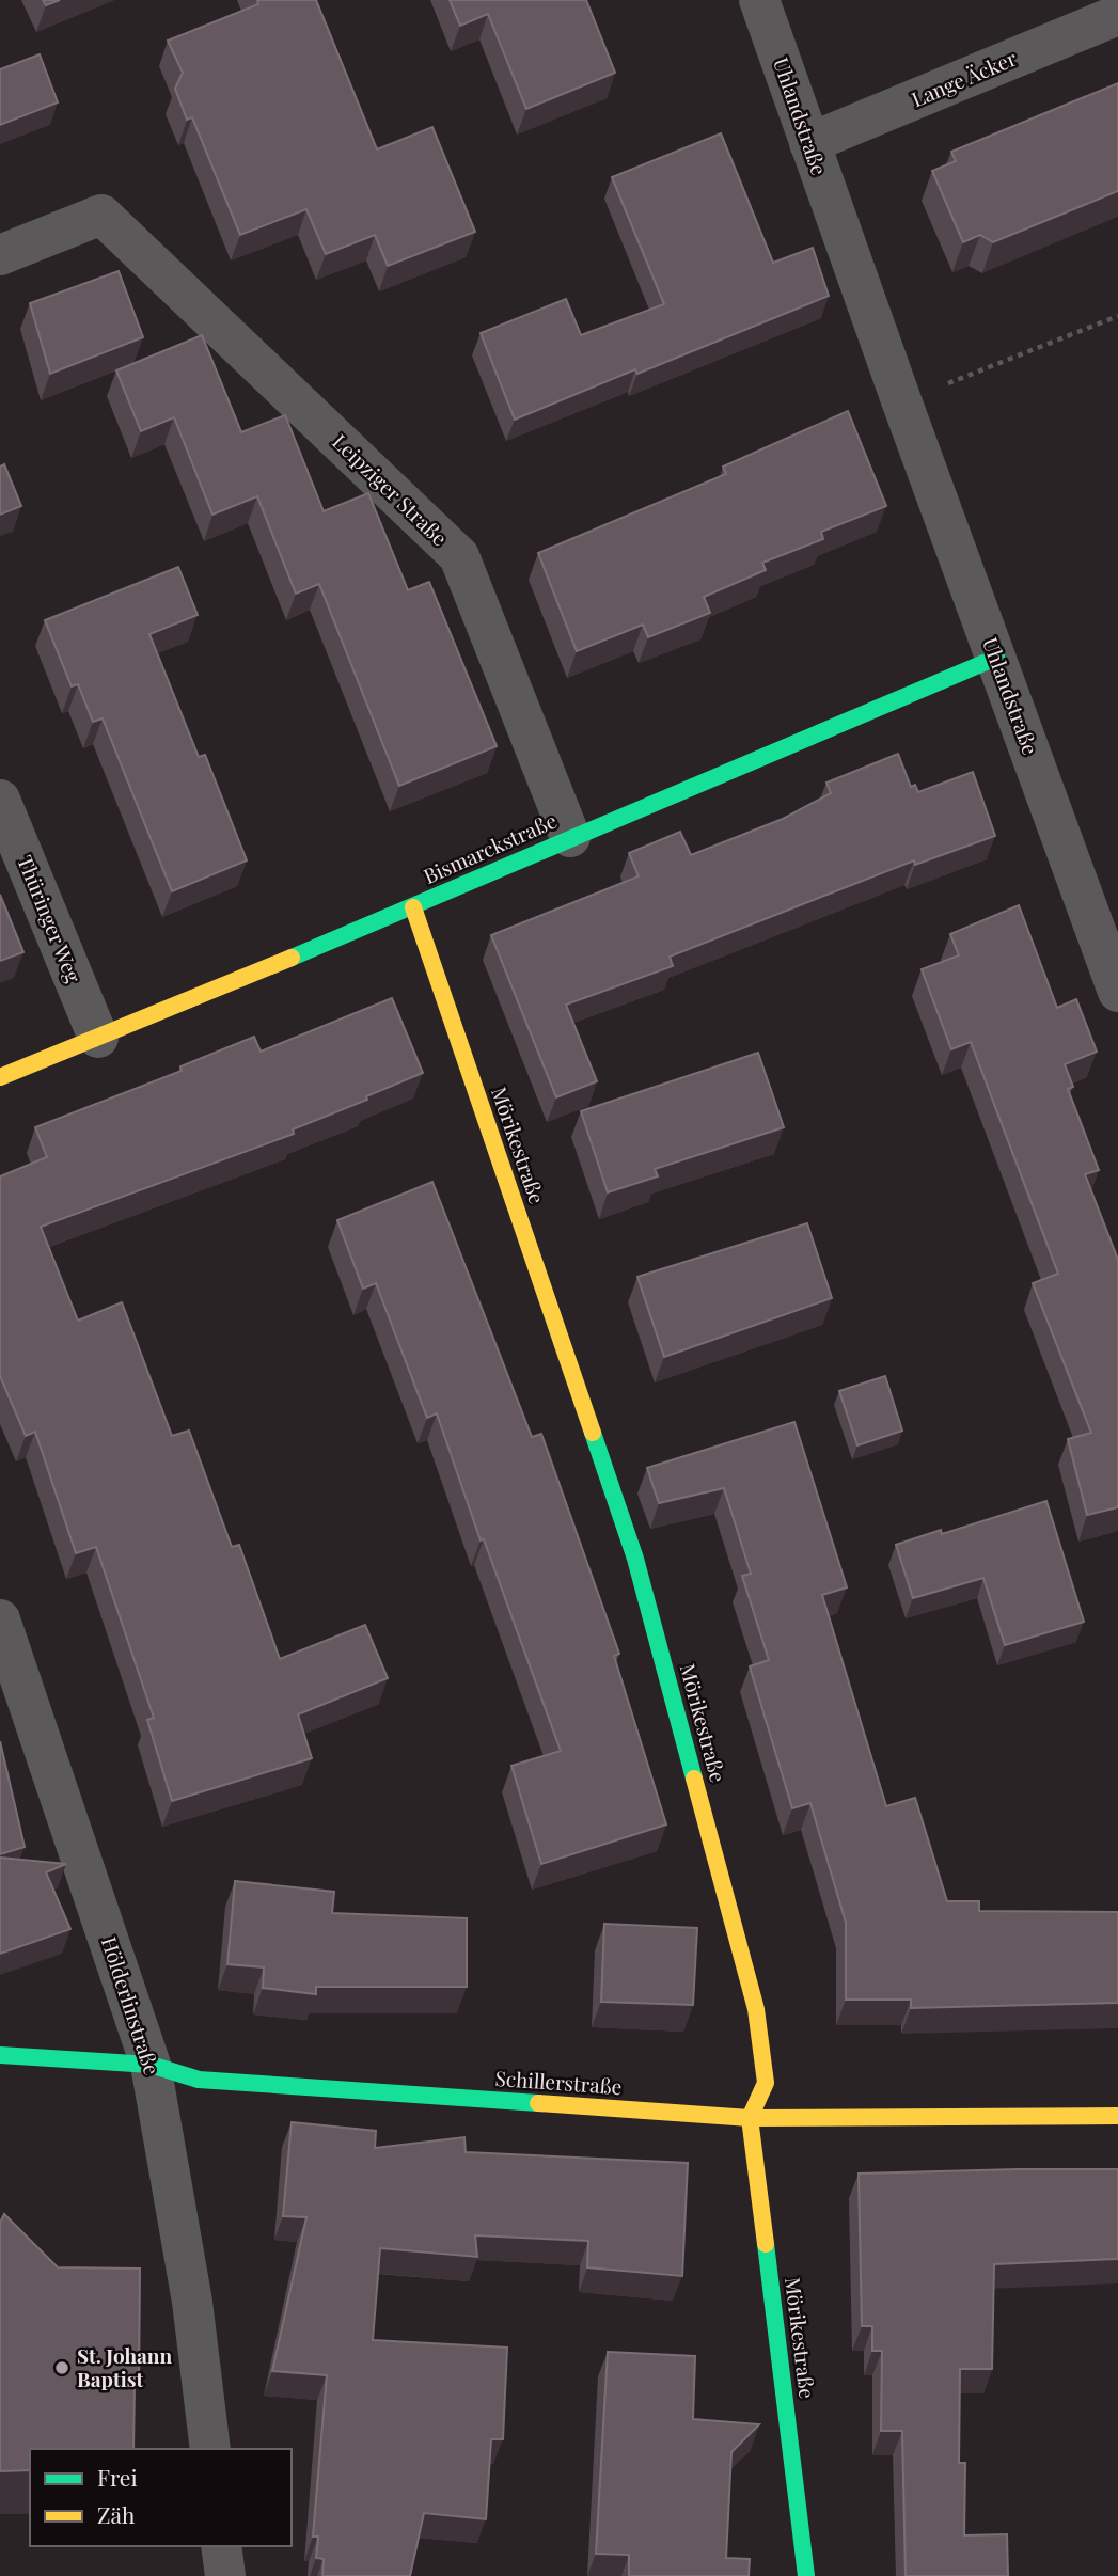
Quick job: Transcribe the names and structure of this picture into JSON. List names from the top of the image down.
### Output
{
  "streets": {
    "street": [
      "Lange Äcker",
      "Uhlandstraße",
      "Leipziger Straße",
      "Bismarckstraße",
      "Thüringer Weg",
      "Mörikestraße",
      "Hölderlinstraße",
      "Schillerstraße"
    ]
  },
  "crossings": [
    ["Lange Äcker", "Uhlandstraße"],
    ["Uhlandstraße", "Bismarckstraße"],
    ["Leipziger Straße", "Bismarckstraße"],
    ["Bismarckstraße", "Thüringer Weg"],
    ["Bismarckstraße", "Mörikestraße"],
    ["Mörikestraße", "Schillerstraße"],
    ["Hölderlinstraße", "Schillerstraße"]
  ],
  "places": ["St. Johann Baptist"],
  "legend": ["Frei", "Zäh"]
}
